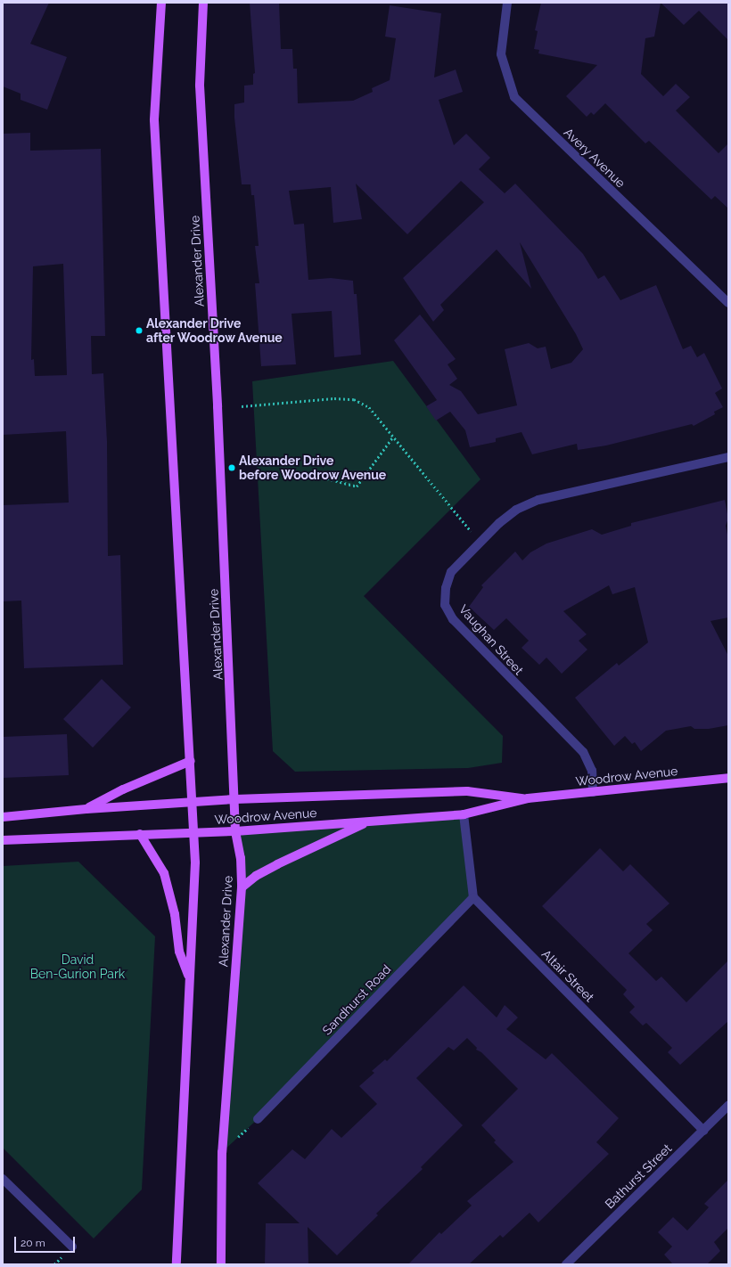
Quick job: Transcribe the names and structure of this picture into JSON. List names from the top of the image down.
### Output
{
  "streets": {
    "main road": ["Alexander Drive", "Woodrow Avenue"],
    "street": [
      "Avery Avenue",
      "Vaughan Street",
      "Altair Street",
      "Sandhurst Road",
      "Bathurst Street"
    ]
  },
  "crossings": [
    ["Alexander Drive", "Woodrow Avenue"],
    ["Vaughan Street", "Woodrow Avenue"],
    ["Altair Street", "Sandhurst Road"],
    ["Altair Street", "Bathurst Street"]
  ],
  "parks": ["David Ben-Gurion Park"],
  "places": ["Alexander Drive after Woodrow Avenue", "Alexander Drive before Woodrow Avenue"],
  "scale_bar": "20 m"
}
